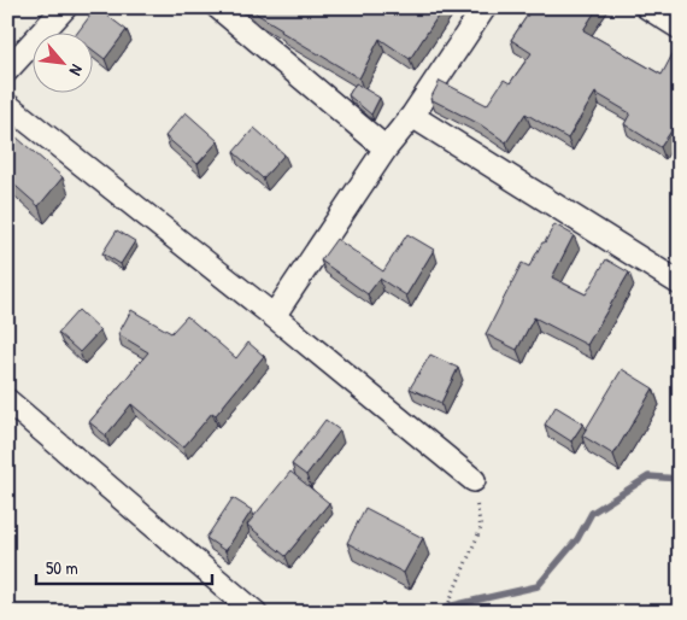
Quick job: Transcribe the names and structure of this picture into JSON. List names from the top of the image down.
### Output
{
  "scale_bar": "50 m",
  "north": "bottom right"
}
